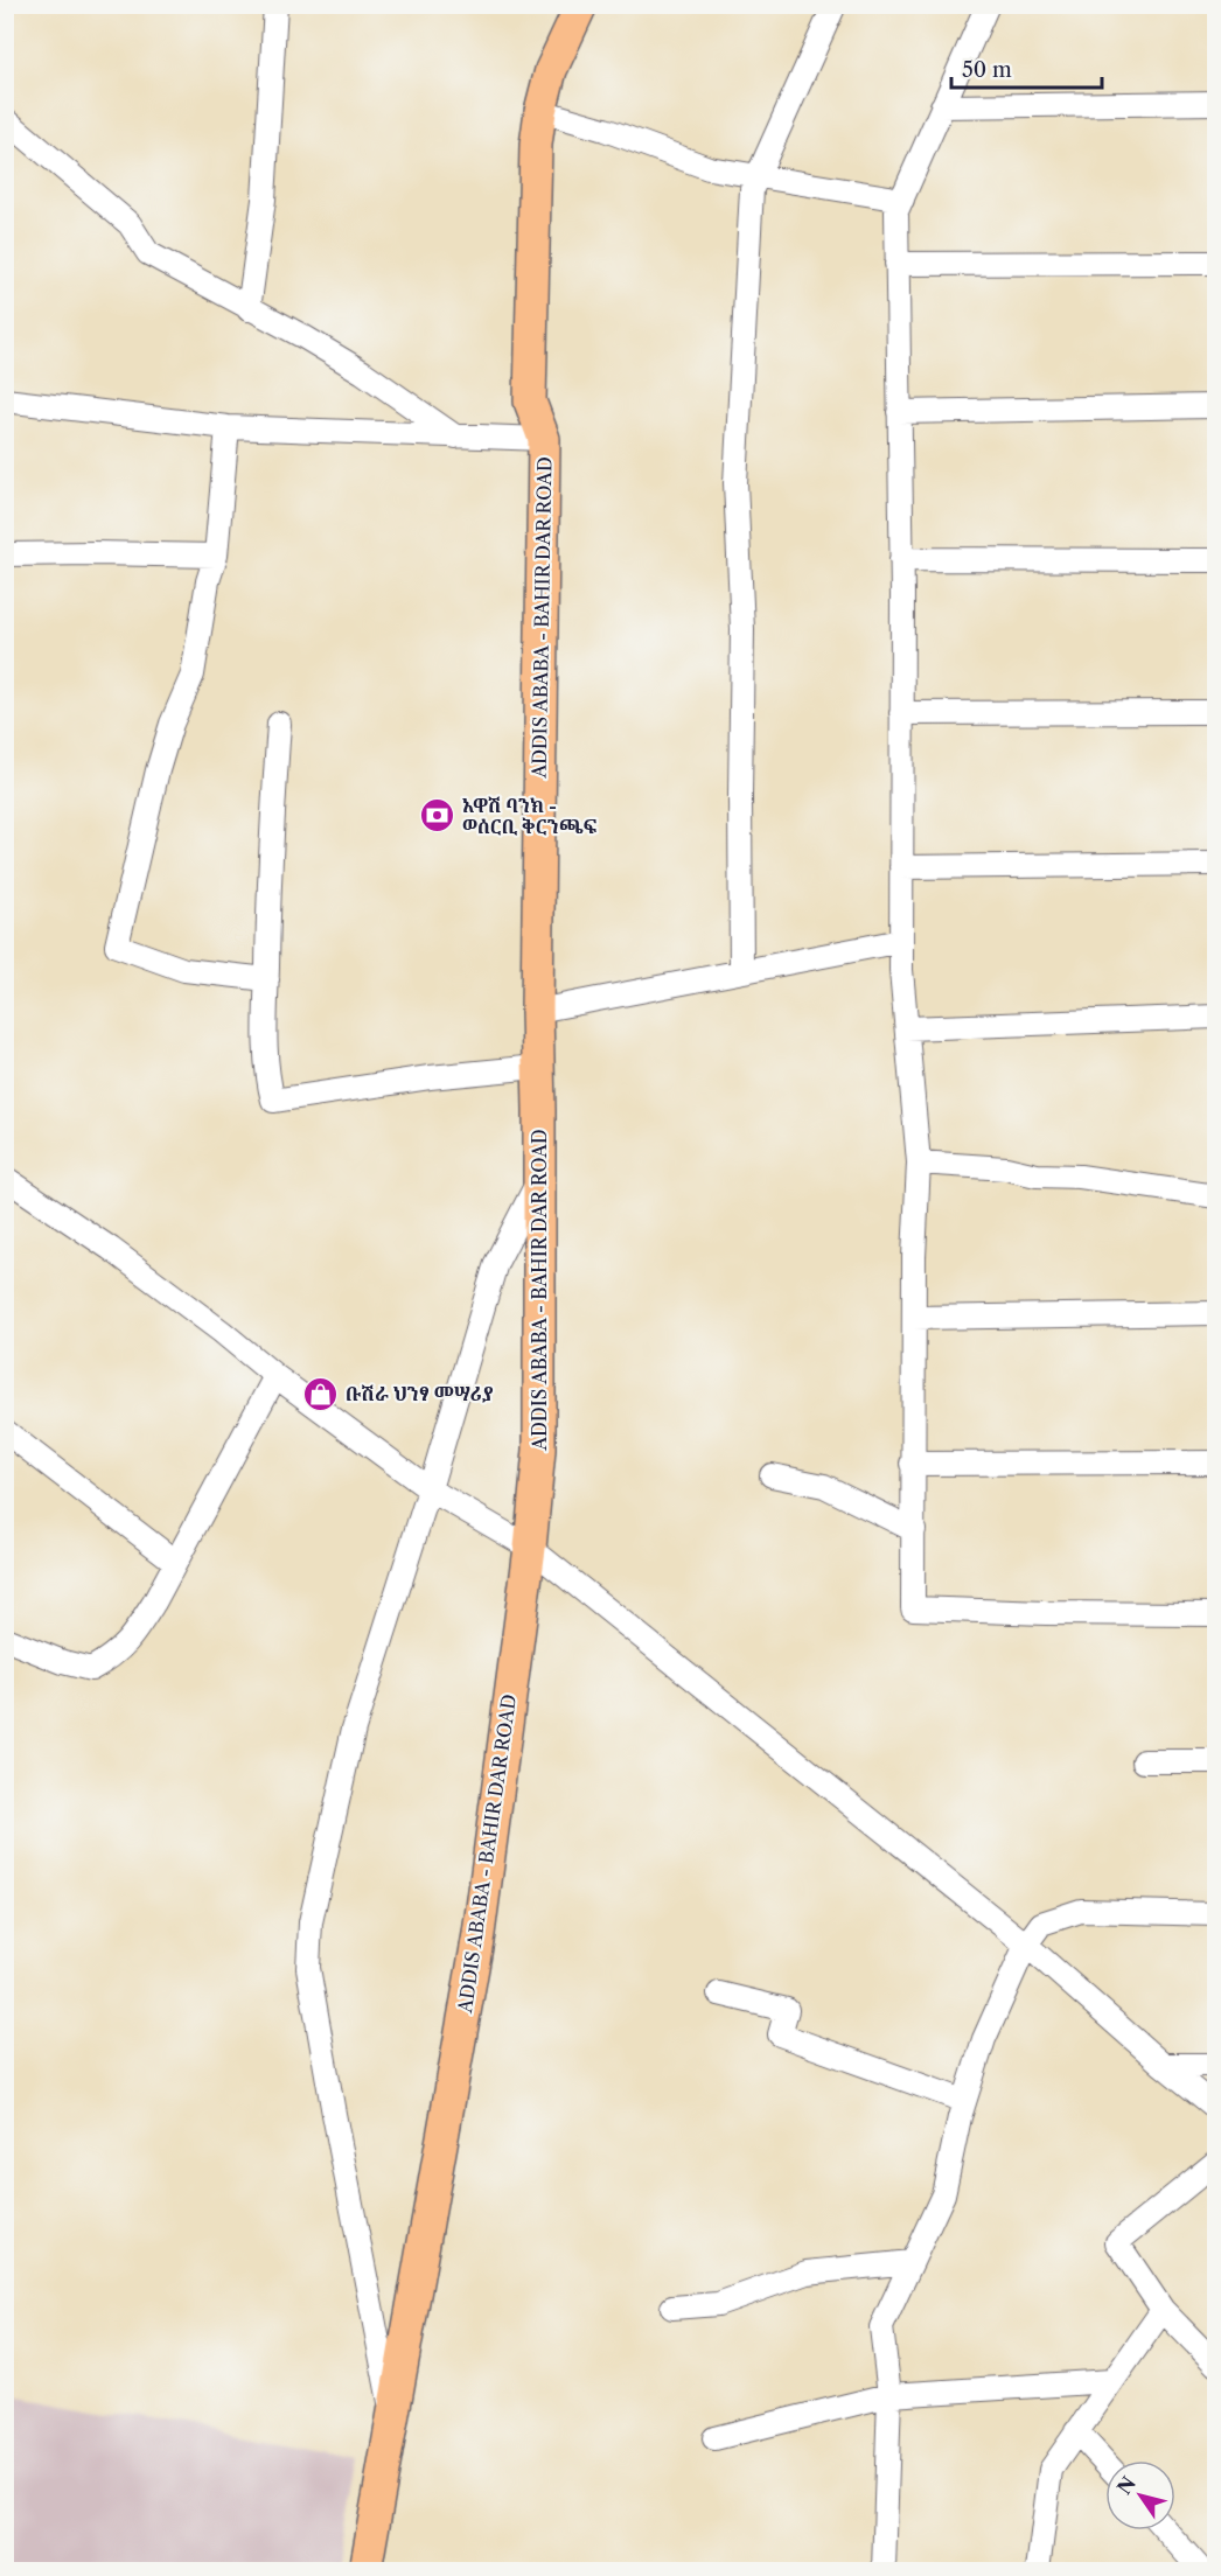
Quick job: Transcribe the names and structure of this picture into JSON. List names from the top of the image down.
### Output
{
  "streets": {
    "highway": ["ADDIS ABABA - BAHIR DAR ROAD"]
  },
  "places": {
    "bank": ["አዋሽ ባንክ - ወሰርቢ ቅርንጫፍ"],
    "shop": ["ቡሽራ ህንፃ መሣሪያ"]
  },
  "scale_bar": "50 m",
  "north": "top left"
}
